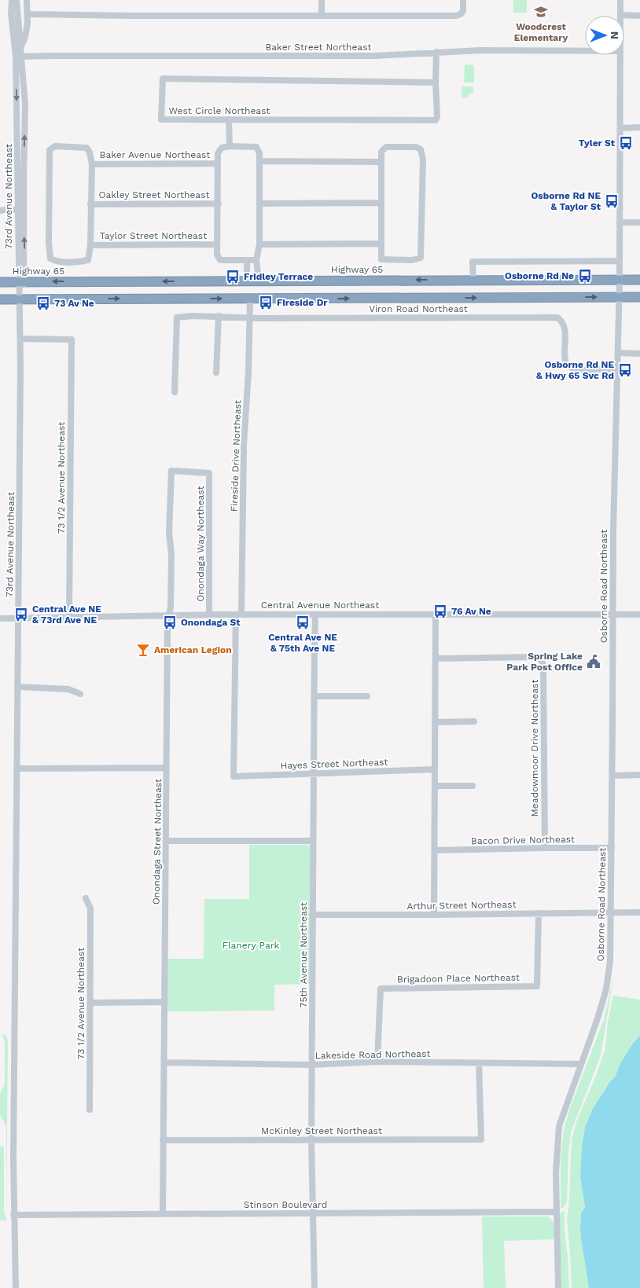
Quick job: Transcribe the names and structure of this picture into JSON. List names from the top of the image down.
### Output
{
  "streets": {
    "highway": ["Highway 65"],
    "street": [
      "Baker Street Northeast",
      "West Circle Northeast",
      "Baker Avenue Northeast",
      "Oakley Street Northeast",
      "73rd Avenue Northeast",
      "Taylor Street Northeast",
      "Viron Road Northeast",
      "Fireside Drive Northeast",
      "73 1/2 Avenue Northeast",
      "Onondaga Way Northeast",
      "Osborne Road Northeast",
      "Central Avenue Northeast",
      "Meadowmoor Drive Northeast",
      "Hayes Street Northeast",
      "Bacon Drive Northeast",
      "Onondaga Street Northeast",
      "Arthur Street Northeast",
      "75th Avenue Northeast",
      "Brigadoon Place Northeast",
      "Lakeside Road Northeast",
      "McKinley Street Northeast",
      "Stinson Boulevard"
    ]
  },
  "crossings": [
    ["Baker Street Northeast", "West Circle Northeast"],
    ["Baker Street Northeast", "73rd Avenue Northeast"],
    ["73rd Avenue Northeast", "Highway 65"],
    ["73rd Avenue Northeast", "73 1/2 Avenue Northeast"],
    ["73rd Avenue Northeast", "Central Avenue Northeast"],
    ["73rd Avenue Northeast", "Stinson Boulevard"],
    ["Highway 65", "Osborne Road Northeast"],
    ["Viron Road Northeast", "Fireside Drive Northeast"],
    ["Viron Road Northeast", "Osborne Road Northeast"],
    ["Fireside Drive Northeast", "Central Avenue Northeast"],
    ["Fireside Drive Northeast", "Hayes Street Northeast"],
    ["73 1/2 Avenue Northeast", "Central Avenue Northeast"],
    ["Onondaga Way Northeast", "Central Avenue Northeast"],
    ["Onondaga Way Northeast", "Onondaga Street Northeast"],
    ["Osborne Road Northeast", "Central Avenue Northeast"],
    ["Osborne Road Northeast", "Bacon Drive Northeast"],
    ["Osborne Road Northeast", "Arthur Street Northeast"],
    ["Osborne Road Northeast", "Lakeside Road Northeast"],
    ["Osborne Road Northeast", "Stinson Boulevard"],
    ["Central Avenue Northeast", "Onondaga Street Northeast"],
    ["Central Avenue Northeast", "75th Avenue Northeast"],
    ["Meadowmoor Drive Northeast", "Bacon Drive Northeast"],
    ["Hayes Street Northeast", "75th Avenue Northeast"],
    ["Onondaga Street Northeast", "Lakeside Road Northeast"],
    ["Onondaga Street Northeast", "McKinley Street Northeast"],
    ["Onondaga Street Northeast", "Stinson Boulevard"],
    ["Arthur Street Northeast", "75th Avenue Northeast"],
    ["Arthur Street Northeast", "Brigadoon Place Northeast"],
    ["75th Avenue Northeast", "Lakeside Road Northeast"],
    ["75th Avenue Northeast", "McKinley Street Northeast"],
    ["75th Avenue Northeast", "Stinson Boulevard"],
    ["Brigadoon Place Northeast", "Lakeside Road Northeast"],
    ["Lakeside Road Northeast", "McKinley Street Northeast"]
  ],
  "parks": ["Flanery Park"],
  "places": {
    "school or university": ["Woodcrest Elementary"],
    "bus stop": [
      "Tyler St",
      "Osborne Rd NE & Taylor St",
      "Osborne Rd Ne",
      "Fridley Terrace",
      "Fireside Dr",
      "73 Av Ne",
      "Osborne Rd NE & Hwy 65 Svc Rd",
      "76 Av Ne",
      "Central Ave NE & 73rd Ave NE",
      "Onondaga St",
      "Central Ave NE & 75th Ave NE"
    ],
    "bar": ["American Legion"],
    "public building": ["Spring Lake Park Post Office"]
  },
  "north": "right"
}
